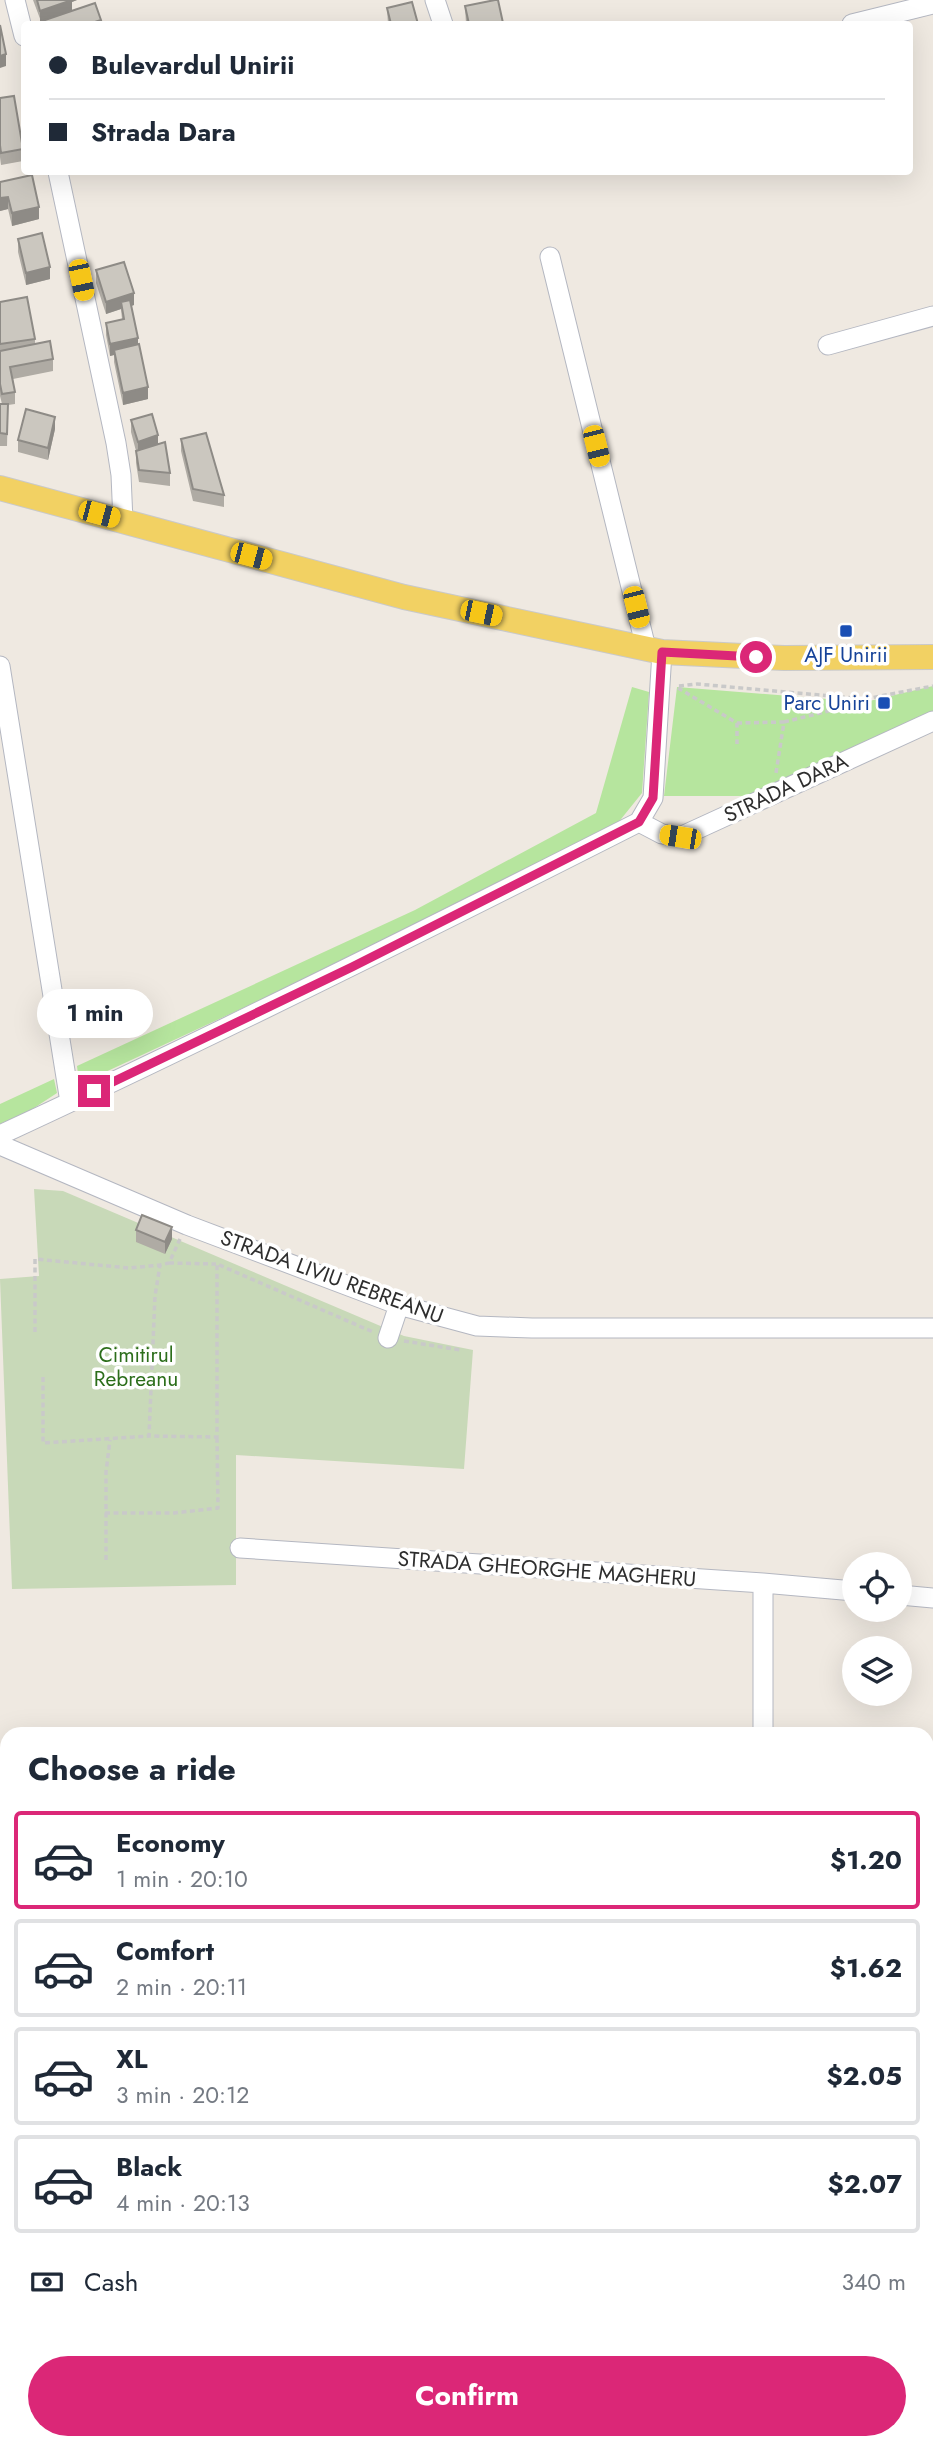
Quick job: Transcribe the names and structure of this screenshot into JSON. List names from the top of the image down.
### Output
{
  "streets": {
    "street": ["STRADA DARA", "STRADA LIVIU REBREANU", "STRADA GHEORGHE MAGHERU"]
  },
  "parks": ["Cimitirul Rebreanu"],
  "places": {
    "transit": ["AJF Unirii", "Parc Uniri"]
  },
  "page": {
    "banner": ["Bulevardul Unirii", "Strada Dara"],
    "bubble": "1 min",
    "heading": "Choose a ride",
    "list": [
      {
        "name": "Economy",
        "note": "1 min · 20:10",
        "value": "$1.20"
      },
      {
        "name": "Comfort",
        "note": "2 min · 20:11",
        "value": "$1.62"
      },
      {
        "name": "XL",
        "note": "3 min · 20:12",
        "value": "$2.05"
      },
      {
        "name": "Black",
        "note": "4 min · 20:13",
        "value": "$2.07"
      }
    ],
    "pay": ["Cash", "340 m"],
    "buttons": "Confirm"
  }
}
